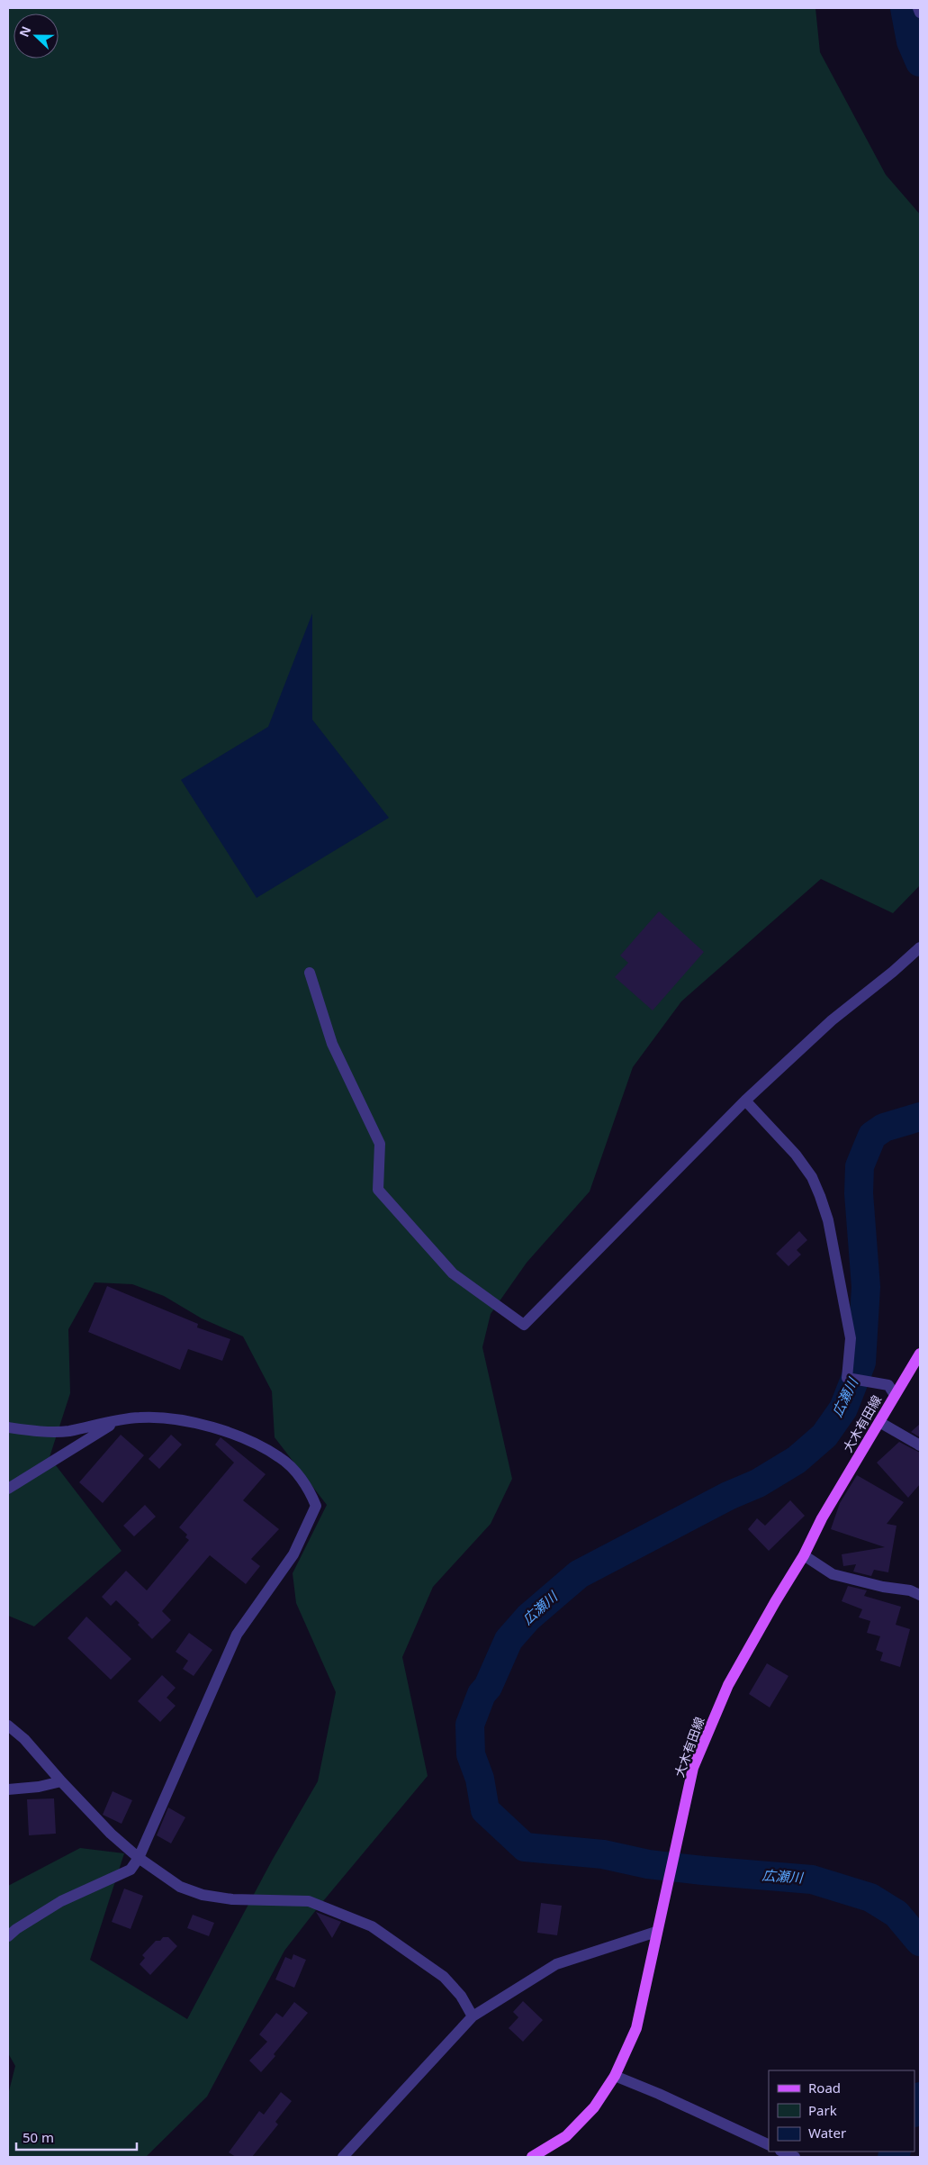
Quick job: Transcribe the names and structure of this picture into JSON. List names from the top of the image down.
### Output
{
  "streets": {
    "main road": ["大木有田線"]
  },
  "water": ["広瀬川"],
  "legend": ["Road", "Park", "Water"],
  "scale_bar": "50 m",
  "north": "left"
}
